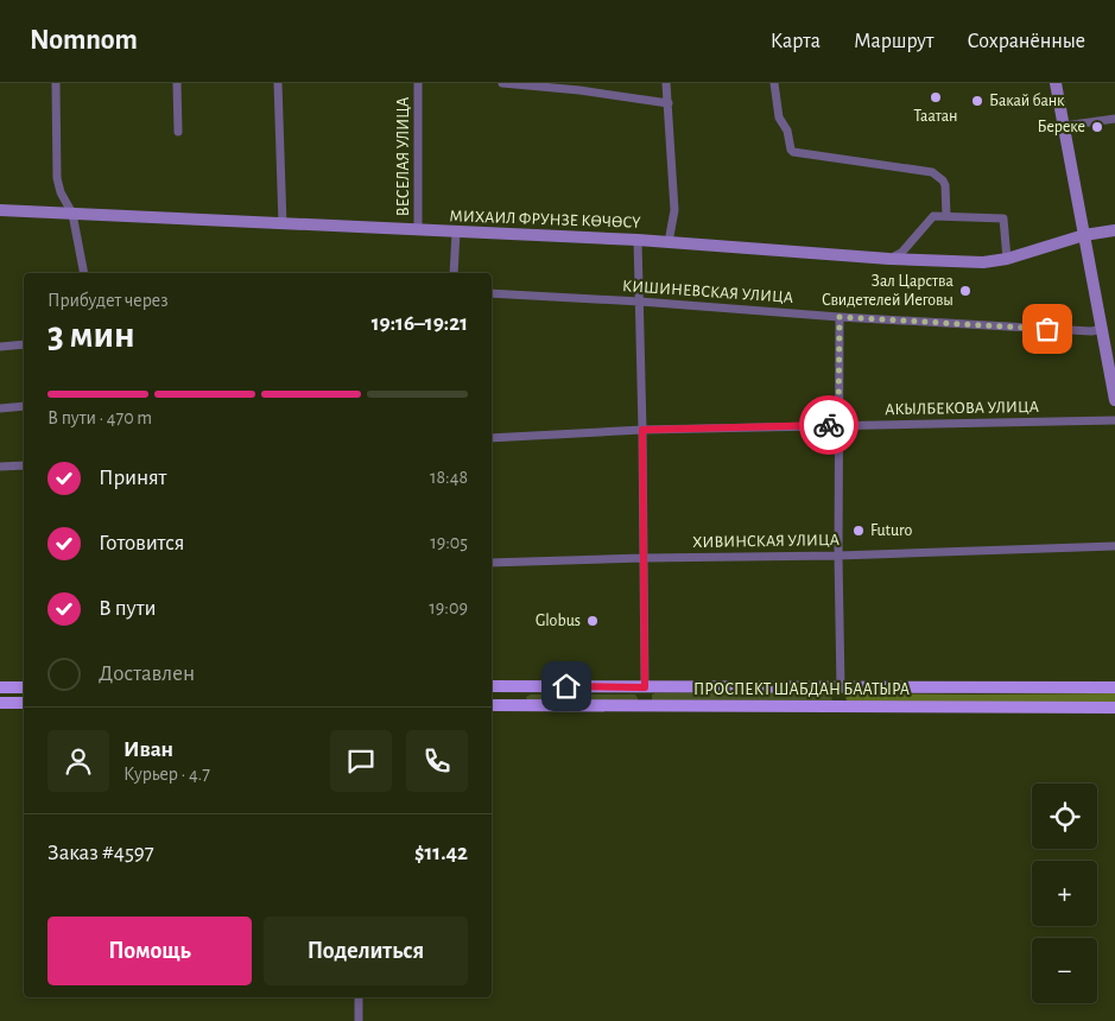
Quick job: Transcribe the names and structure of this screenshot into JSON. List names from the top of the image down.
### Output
{
  "streets": {
    "main road": ["МИХАИЛ ФРУНЗЕ КӨЧӨСҮ", "ПРОСПЕКТ ШАБДАН БААТЫРА"],
    "street": [
      "ВЕСЕЛАЯ УЛИЦА",
      "КИШИНЕВСКАЯ УЛИЦА",
      "АКЫЛБЕКОВА УЛИЦА",
      "ХИВИНСКАЯ УЛИЦА"
    ]
  },
  "crossings": [
    ["ВЕСЕЛАЯ УЛИЦА", "МИХАИЛ ФРУНЗЕ КӨЧӨСҮ"]
  ],
  "places": [
    "Таатан",
    "Бакай банк",
    "Береке",
    "Зал Царства Свидетелей Иеговы",
    "Futuro",
    "Globus"
  ],
  "page": {
    "header": "Nomnom",
    "nav": ["Карта", "Маршрут", "Сохранённые"],
    "heading": ["3 мин", "Прибудет через", "19:16–19:21"],
    "panel": [
      "Иван",
      "Курьер · 4.7",
      "Заказ #4597",
      "$11.42"
    ],
    "bar": "В пути · 470 m",
    "list": [
      ["Принят", "18:48"],
      ["Готовится", "19:05"],
      ["В пути", "19:09"],
      "Доставлен"
    ],
    "map_buttons": ["+", "−"],
    "buttons": ["Помощь", "Поделиться"]
  }
}
